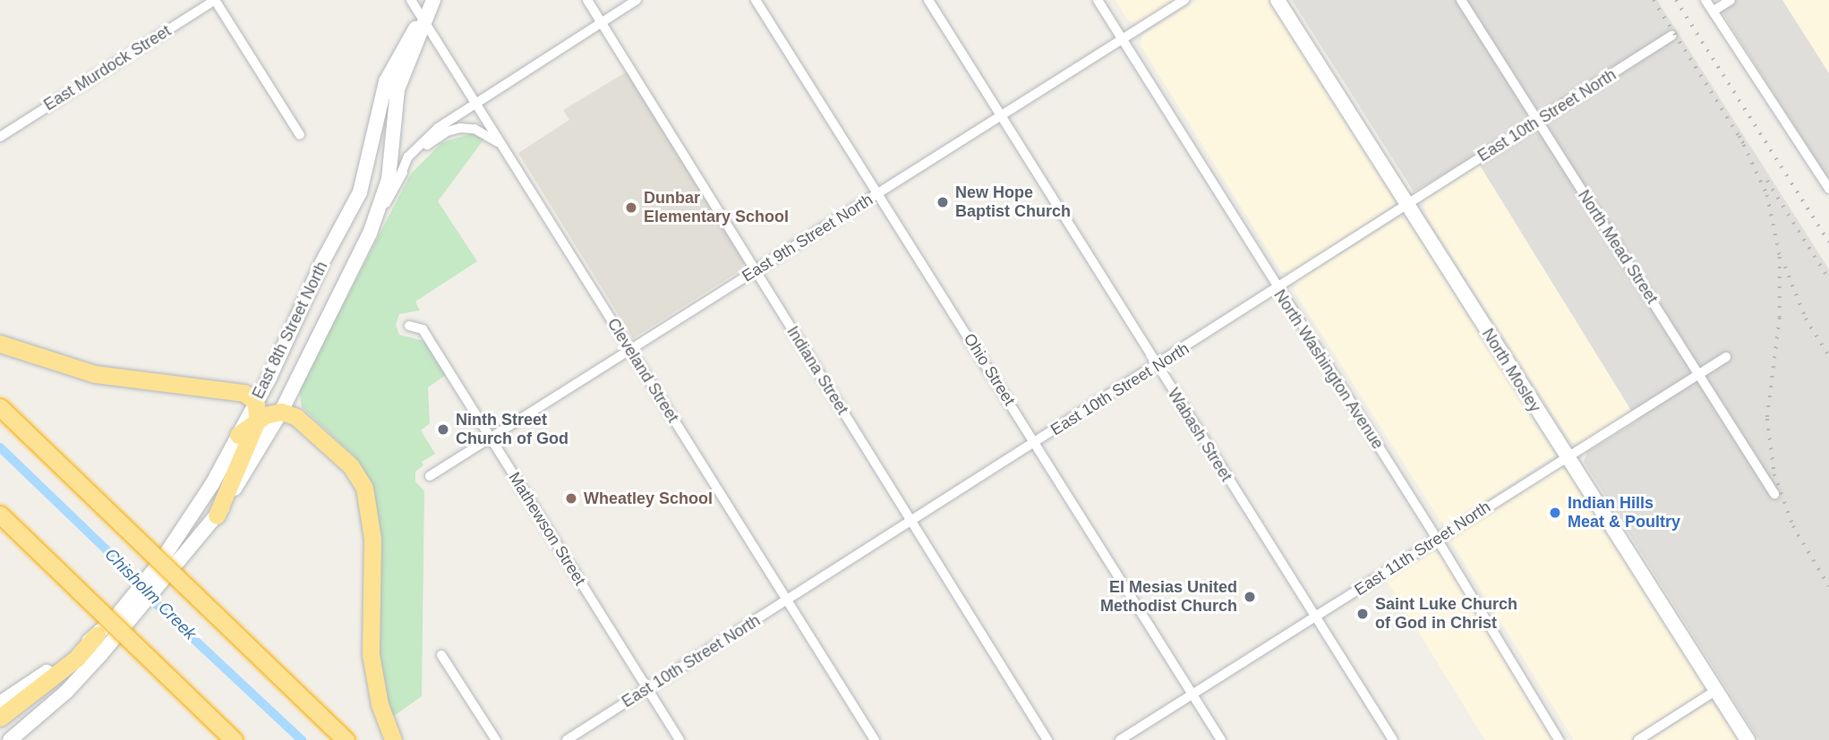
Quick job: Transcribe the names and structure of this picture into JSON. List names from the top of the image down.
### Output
{
  "streets": {
    "street": [
      "East Murdock Street",
      "East 10th Street North",
      "East 9th Street North",
      "North Mead Street",
      "East 8th Street North",
      "Ohio Street",
      "North Washington Avenue",
      "Cleveland Street",
      "Indiana Street",
      "North Mosley",
      "Wabash Street",
      "Mathewson Street",
      "East 11th Street North"
    ]
  },
  "crossings": [
    ["East 10th Street North", "North Mead Street"],
    ["East 10th Street North", "Ohio Street"],
    ["East 10th Street North", "North Washington Avenue"],
    ["East 10th Street North", "Cleveland Street"],
    ["East 10th Street North", "Indiana Street"],
    ["East 10th Street North", "North Mosley"],
    ["East 10th Street North", "Wabash Street"],
    ["East 10th Street North", "Mathewson Street"],
    ["East 9th Street North", "Ohio Street"],
    ["East 9th Street North", "North Washington Avenue"],
    ["East 9th Street North", "Cleveland Street"],
    ["East 9th Street North", "Indiana Street"],
    ["East 9th Street North", "Wabash Street"],
    ["East 9th Street North", "Mathewson Street"],
    ["North Mead Street", "East 11th Street North"],
    ["East 8th Street North", "Cleveland Street"],
    ["East 8th Street North", "Indiana Street"],
    ["Ohio Street", "East 11th Street North"],
    ["North Washington Avenue", "East 11th Street North"],
    ["North Mosley", "East 11th Street North"],
    ["Wabash Street", "East 11th Street North"]
  ],
  "water": ["Chisholm Creek"],
  "places": [
    "New Hope Baptist Church",
    "Dunbar Elementary School",
    "Ninth Street Church of God",
    "Wheatley School",
    "Indian Hills Meat & Poultry",
    "El Mesias United Methodist Church",
    "Saint Luke Church of God in Christ"
  ]
}
